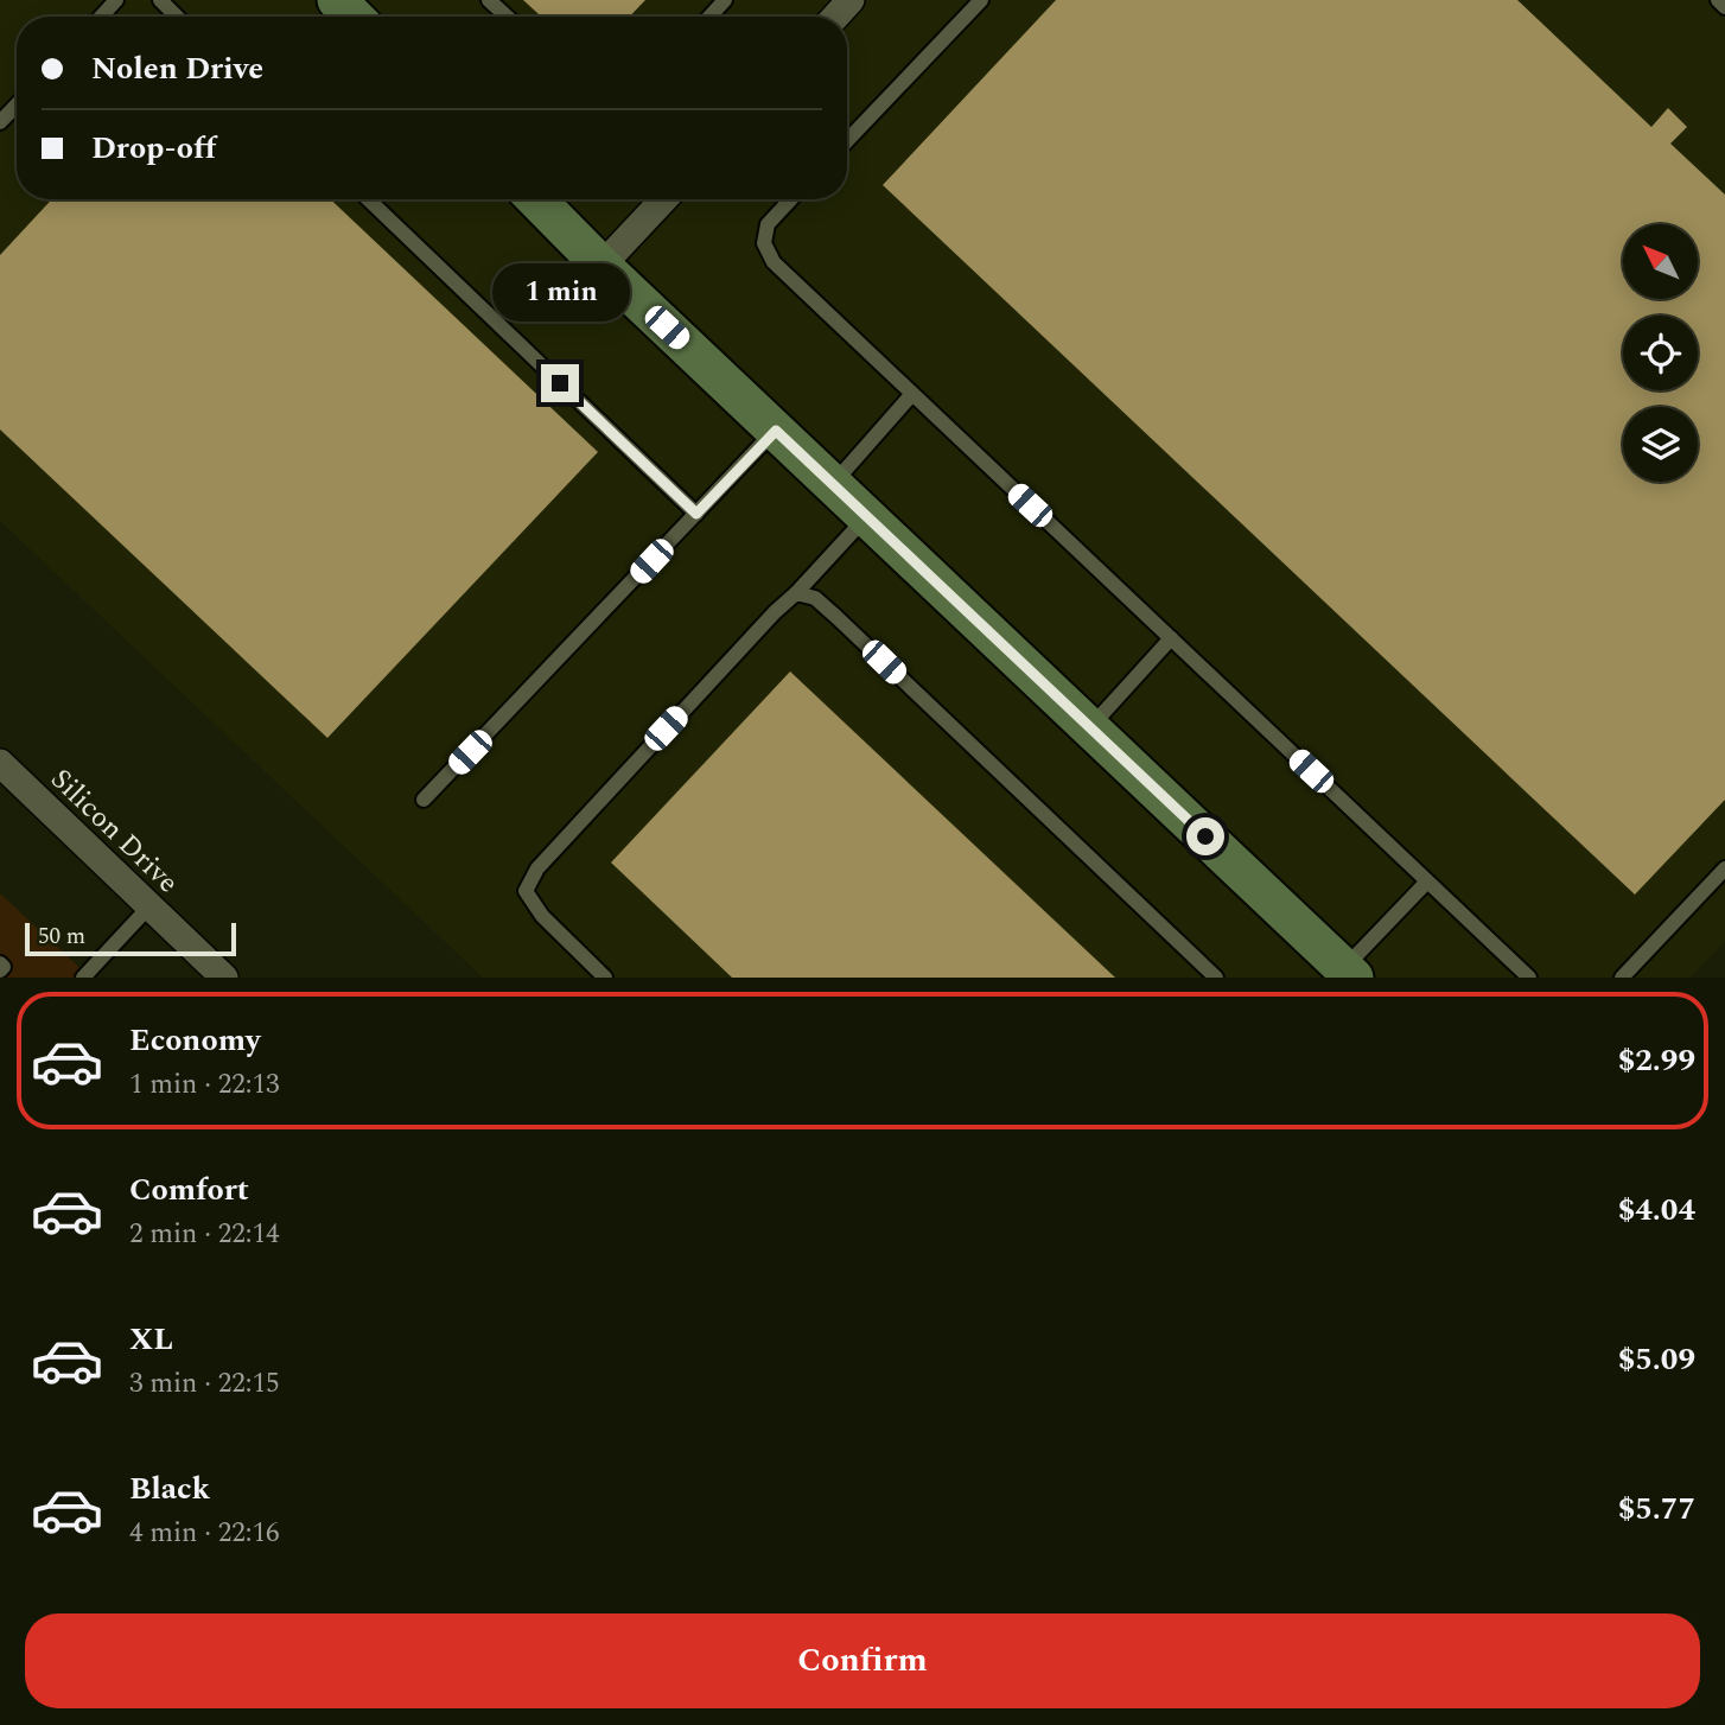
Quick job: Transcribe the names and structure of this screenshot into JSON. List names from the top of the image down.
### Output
{
  "streets": {
    "street": ["Silicon Drive"]
  },
  "scale_bar": "50 m",
  "north": "top left",
  "page": {
    "banner": ["Nolen Drive", "Drop-off"],
    "bubble": "1 min",
    "scale": "50 m",
    "list": [
      {
        "name": "Economy",
        "note": "1 min · 22:13",
        "value": "$2.99"
      },
      {
        "name": "Comfort",
        "note": "2 min · 22:14",
        "value": "$4.04"
      },
      {
        "name": "XL",
        "note": "3 min · 22:15",
        "value": "$5.09"
      },
      {
        "name": "Black",
        "note": "4 min · 22:16",
        "value": "$5.77"
      }
    ],
    "buttons": "Confirm"
  }
}
